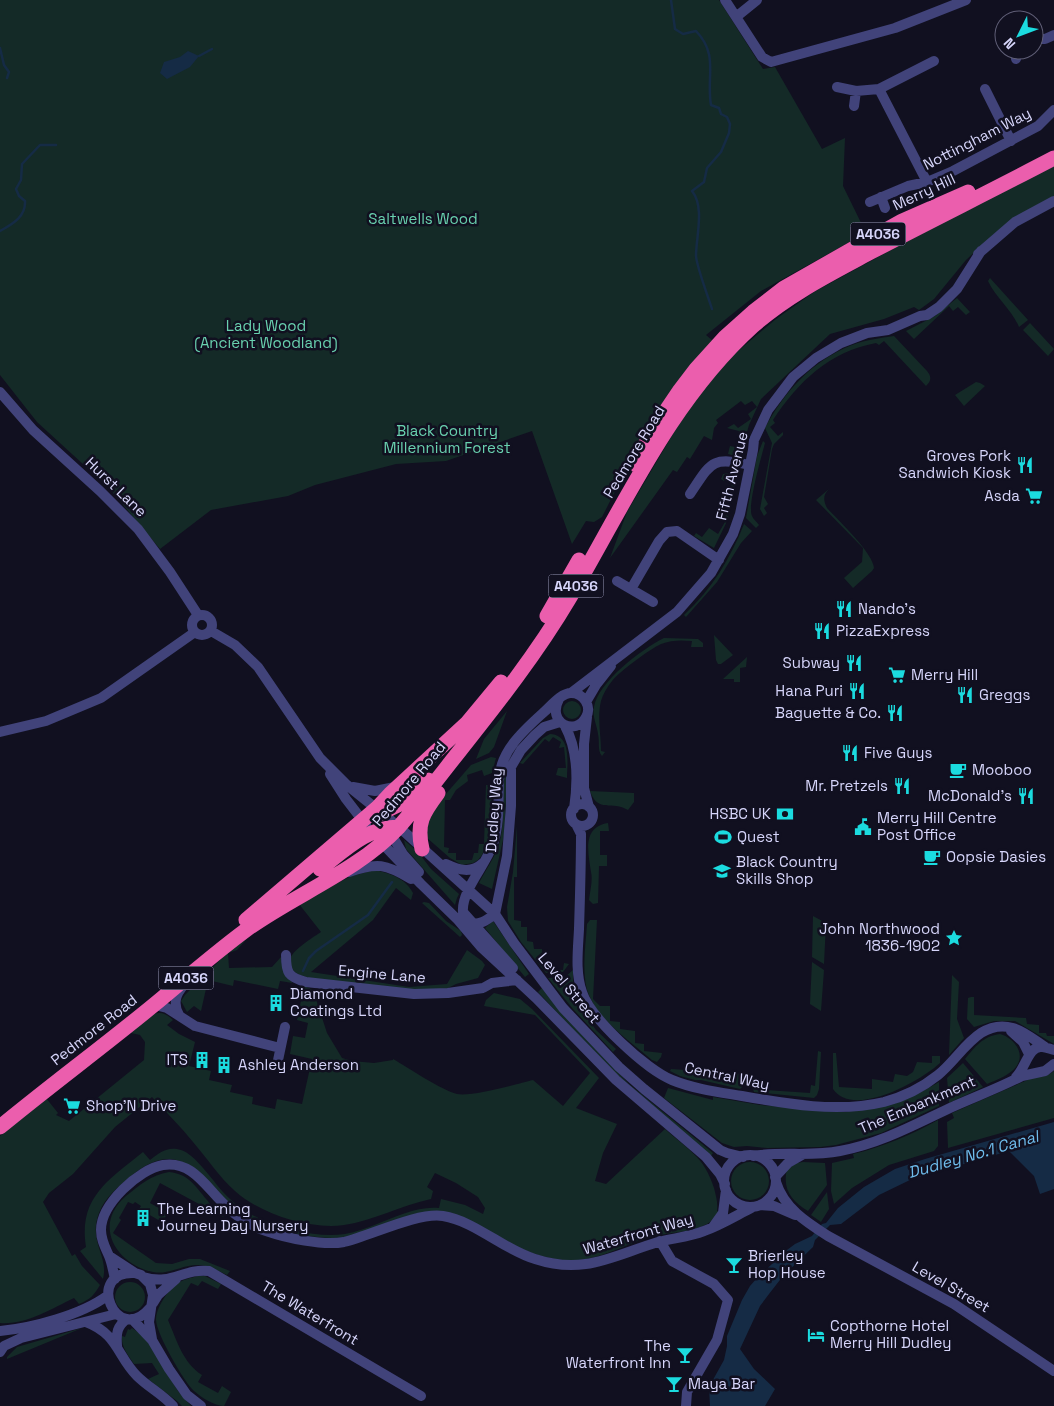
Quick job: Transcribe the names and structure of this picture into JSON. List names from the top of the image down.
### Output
{
  "streets": {
    "highway": ["Merry Hill", "A4036", "Pedmore Road"],
    "street": [
      "Nottingham Way",
      "Fifth Avenue",
      "Hurst Lane",
      "Dudley Way",
      "Engine Lane",
      "Level Street",
      "Central Way",
      "The Embankment",
      "Waterfront Way",
      "The Waterfront"
    ]
  },
  "crossings": [
    ["Merry Hill", "Pedmore Road"],
    ["Pedmore Road", "Level Street"],
    ["Fifth Avenue", "Dudley Way"],
    ["Fifth Avenue", "Central Way"],
    ["Dudley Way", "Level Street"],
    ["Dudley Way", "Central Way"],
    ["Engine Lane", "Level Street"],
    ["Level Street", "The Embankment"],
    ["Level Street", "Waterfront Way"],
    ["The Embankment", "Waterfront Way"],
    ["Waterfront Way", "The Waterfront"]
  ],
  "water": ["Dudley No.1 Canal"],
  "parks": ["Saltwells Wood", "Lady Wood (Ancient Woodland)", "Black Country Millennium Forest"],
  "places": {
    "restaurant": [
      "Groves Pork Sandwich Kiosk",
      "Nando's",
      "PizzaExpress",
      "Subway",
      "Hana Puri",
      "Greggs",
      "Baguette & Co.",
      "Five Guys",
      "Mr. Pretzels",
      "McDonald's"
    ],
    "supermarket": ["Asda", "Merry Hill", "Shop'N Drive"],
    "cafe": ["Mooboo", "Oopsie Dasies"],
    "bank": ["HSBC UK"],
    "public building": ["Merry Hill Centre Post Office"],
    "sports": ["Quest"],
    "school or university": ["Black Country Skills Shop"],
    "place": ["John Northwood 1836-1902"],
    "building": [
      "Diamond Coatings Ltd",
      "ITS",
      "Ashley Anderson",
      "The Learning Journey Day Nursery"
    ],
    "bar": ["Brierley Hop House", "The Waterfront Inn", "Maya Bar"],
    "hotel": ["Copthorne Hotel Merry Hill Dudley"]
  },
  "north": "bottom left"
}
